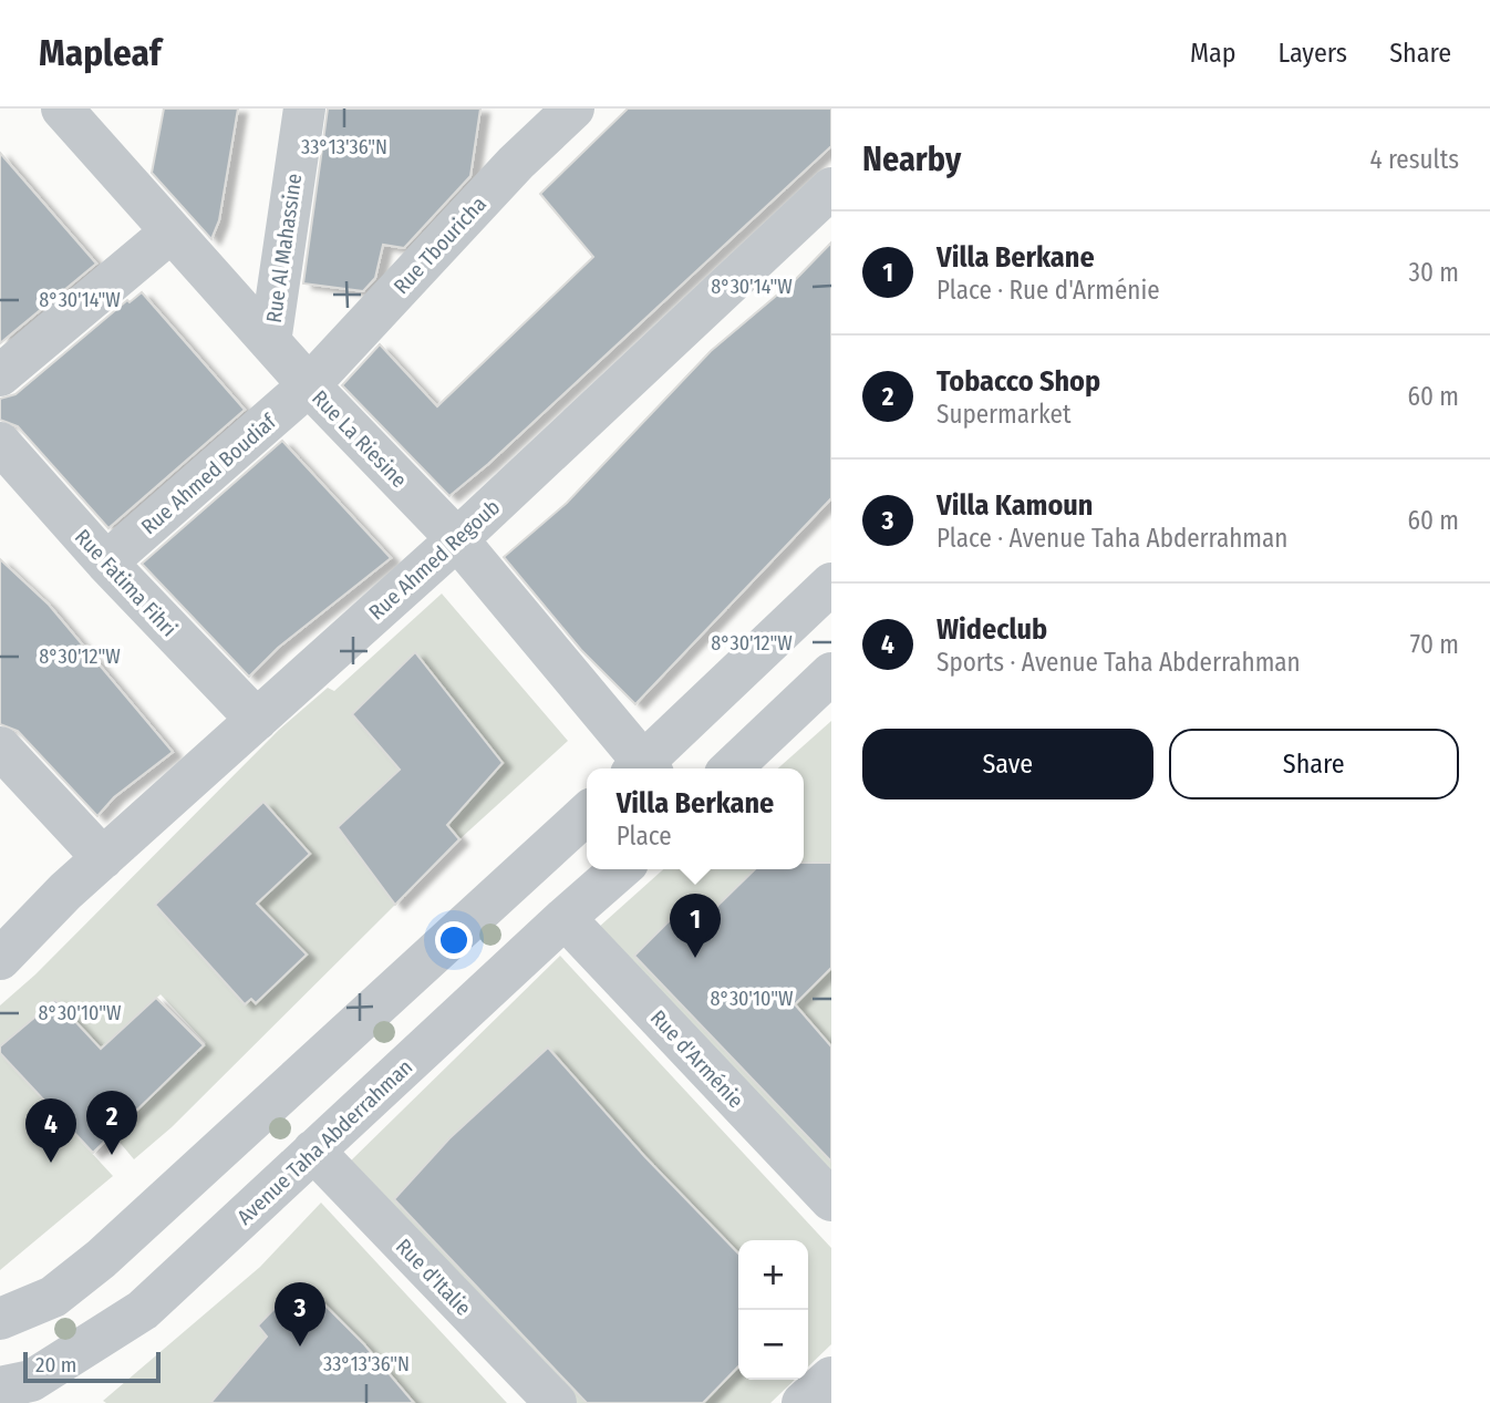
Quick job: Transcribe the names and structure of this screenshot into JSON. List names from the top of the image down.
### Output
{
  "streets": {
    "street": [
      "Rue Tbouricha",
      "Rue Al Mahassine",
      "Rue La Riesine",
      "Rue Ahmed Boudiaf",
      "Rue Ahmed Regoub",
      "Rue Fatima Fihri",
      "Rue d'Arménie",
      "Avenue Taha Abderrahman",
      "Rue d'Italie"
    ]
  },
  "crossings": [
    ["Rue Tbouricha", "Rue La Riesine"],
    ["Rue Tbouricha", "Rue Ahmed Boudiaf"],
    ["Rue Al Mahassine", "Rue La Riesine"],
    ["Rue La Riesine", "Rue Ahmed Boudiaf"],
    ["Rue La Riesine", "Rue Ahmed Regoub"],
    ["Rue Ahmed Boudiaf", "Rue Fatima Fihri"],
    ["Rue Ahmed Regoub", "Rue Fatima Fihri"],
    ["Rue d'Arménie", "Avenue Taha Abderrahman"],
    ["Avenue Taha Abderrahman", "Rue d'Italie"]
  ],
  "scale_bar": "20 m",
  "page": {
    "header": "Mapleaf",
    "nav": ["Map", "Layers", "Share"],
    "heading": ["Nearby", "4 results"],
    "list": [
      {
        "mark": "1",
        "name": "Villa Berkane",
        "note": "Place · Rue d'Arménie",
        "value": "30 m"
      },
      {
        "mark": "2",
        "name": "Tobacco Shop",
        "note": "Supermarket",
        "value": "60 m"
      },
      {
        "mark": "3",
        "name": "Villa Kamoun",
        "note": "Place · Avenue Taha Abderrahman",
        "value": "60 m"
      },
      {
        "mark": "4",
        "name": "Wideclub",
        "note": "Sports · Avenue Taha Abderrahman",
        "value": "70 m"
      }
    ],
    "buttons": ["Save", "Share"],
    "popup": ["Villa Berkane", "Place"],
    "pins": [
      "1",
      "2",
      "4",
      "3"
    ],
    "map_buttons": ["+", "−"],
    "scale": "20 m"
  },
  "coordinates": [
    "33°13'36\"N",
    "8°30'14\"W",
    "8°30'12\"W",
    "8°30'10\"W"
  ]
}
